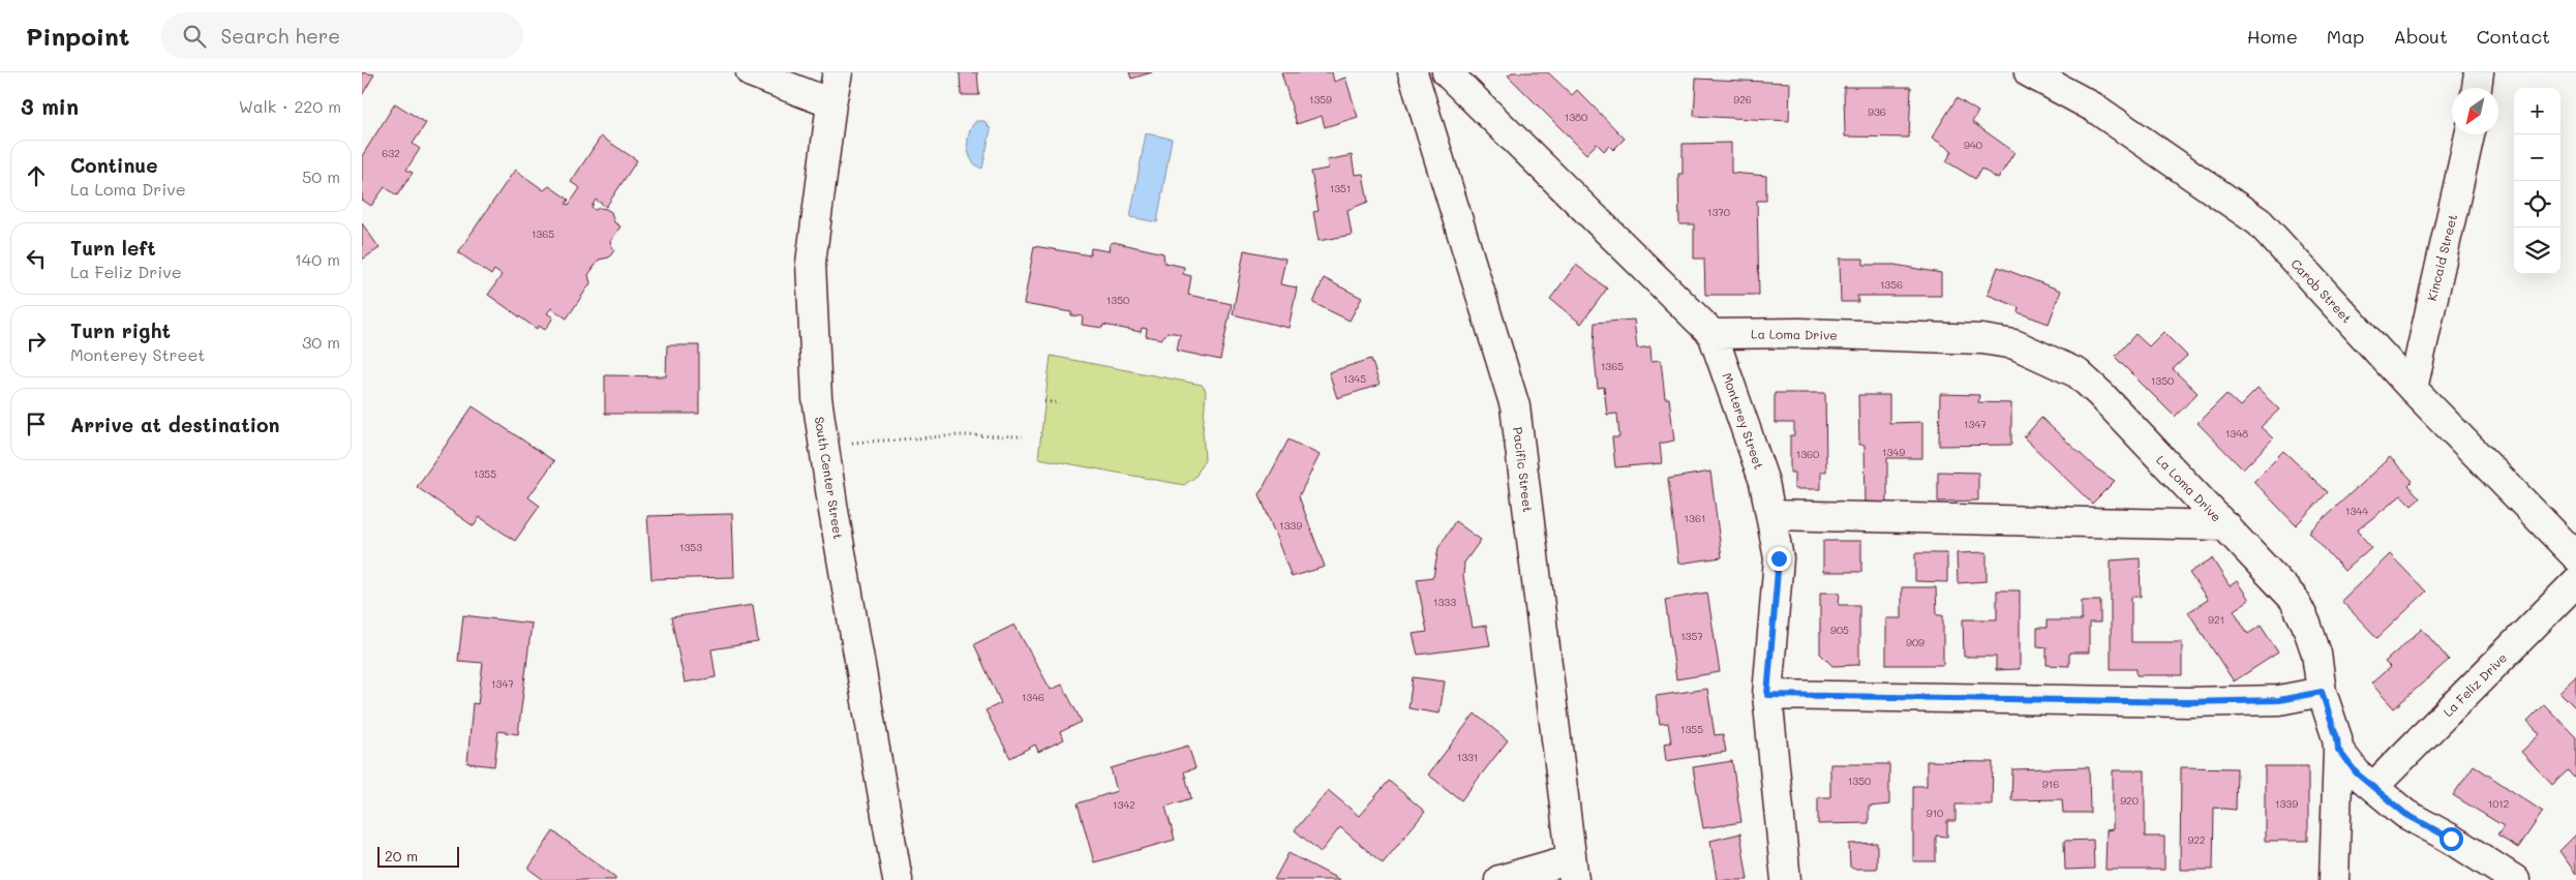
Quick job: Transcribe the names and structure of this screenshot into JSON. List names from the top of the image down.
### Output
{
  "streets": {
    "street": [
      "Kincaid Street",
      "Carob Street",
      "La Loma Drive",
      "Monterey Street",
      "Pacific Street",
      "South Center Street",
      "La Feliz Drive"
    ]
  },
  "crossings": [
    ["Kincaid Street", "Carob Street"],
    ["La Loma Drive", "Monterey Street"],
    ["La Loma Drive", "La Feliz Drive"]
  ],
  "house_numbers": [
    "1359",
    "926",
    "936",
    "1380",
    "940",
    "632",
    "1351",
    "1370",
    "1365",
    "1356",
    "1350",
    "1365",
    "1345",
    "1350",
    "1347",
    "1348",
    "1349",
    "1360",
    "1355",
    "1344",
    "1361",
    "1339",
    "1353",
    "1333",
    "921",
    "905",
    "1357",
    "909",
    "1347",
    "1346",
    "1355",
    "1331",
    "1350",
    "916",
    "920",
    "1339",
    "1012",
    "1342",
    "910",
    "922"
  ],
  "scale_bar": "20 m",
  "north": "bottom left",
  "page": {
    "header": "Pinpoint",
    "search": "Search here",
    "nav": [
      "Home",
      "Map",
      "About",
      "Contact"
    ],
    "heading": ["3 min", "Walk · 220 m"],
    "map_buttons": ["+", "−"],
    "list": [
      ["Continue", "La Loma Drive", "50 m"],
      ["Turn left", "La Feliz Drive", "140 m"],
      ["Turn right", "Monterey Street", "30 m"],
      "Arrive at destination"
    ],
    "scale": "20 m"
  }
}
